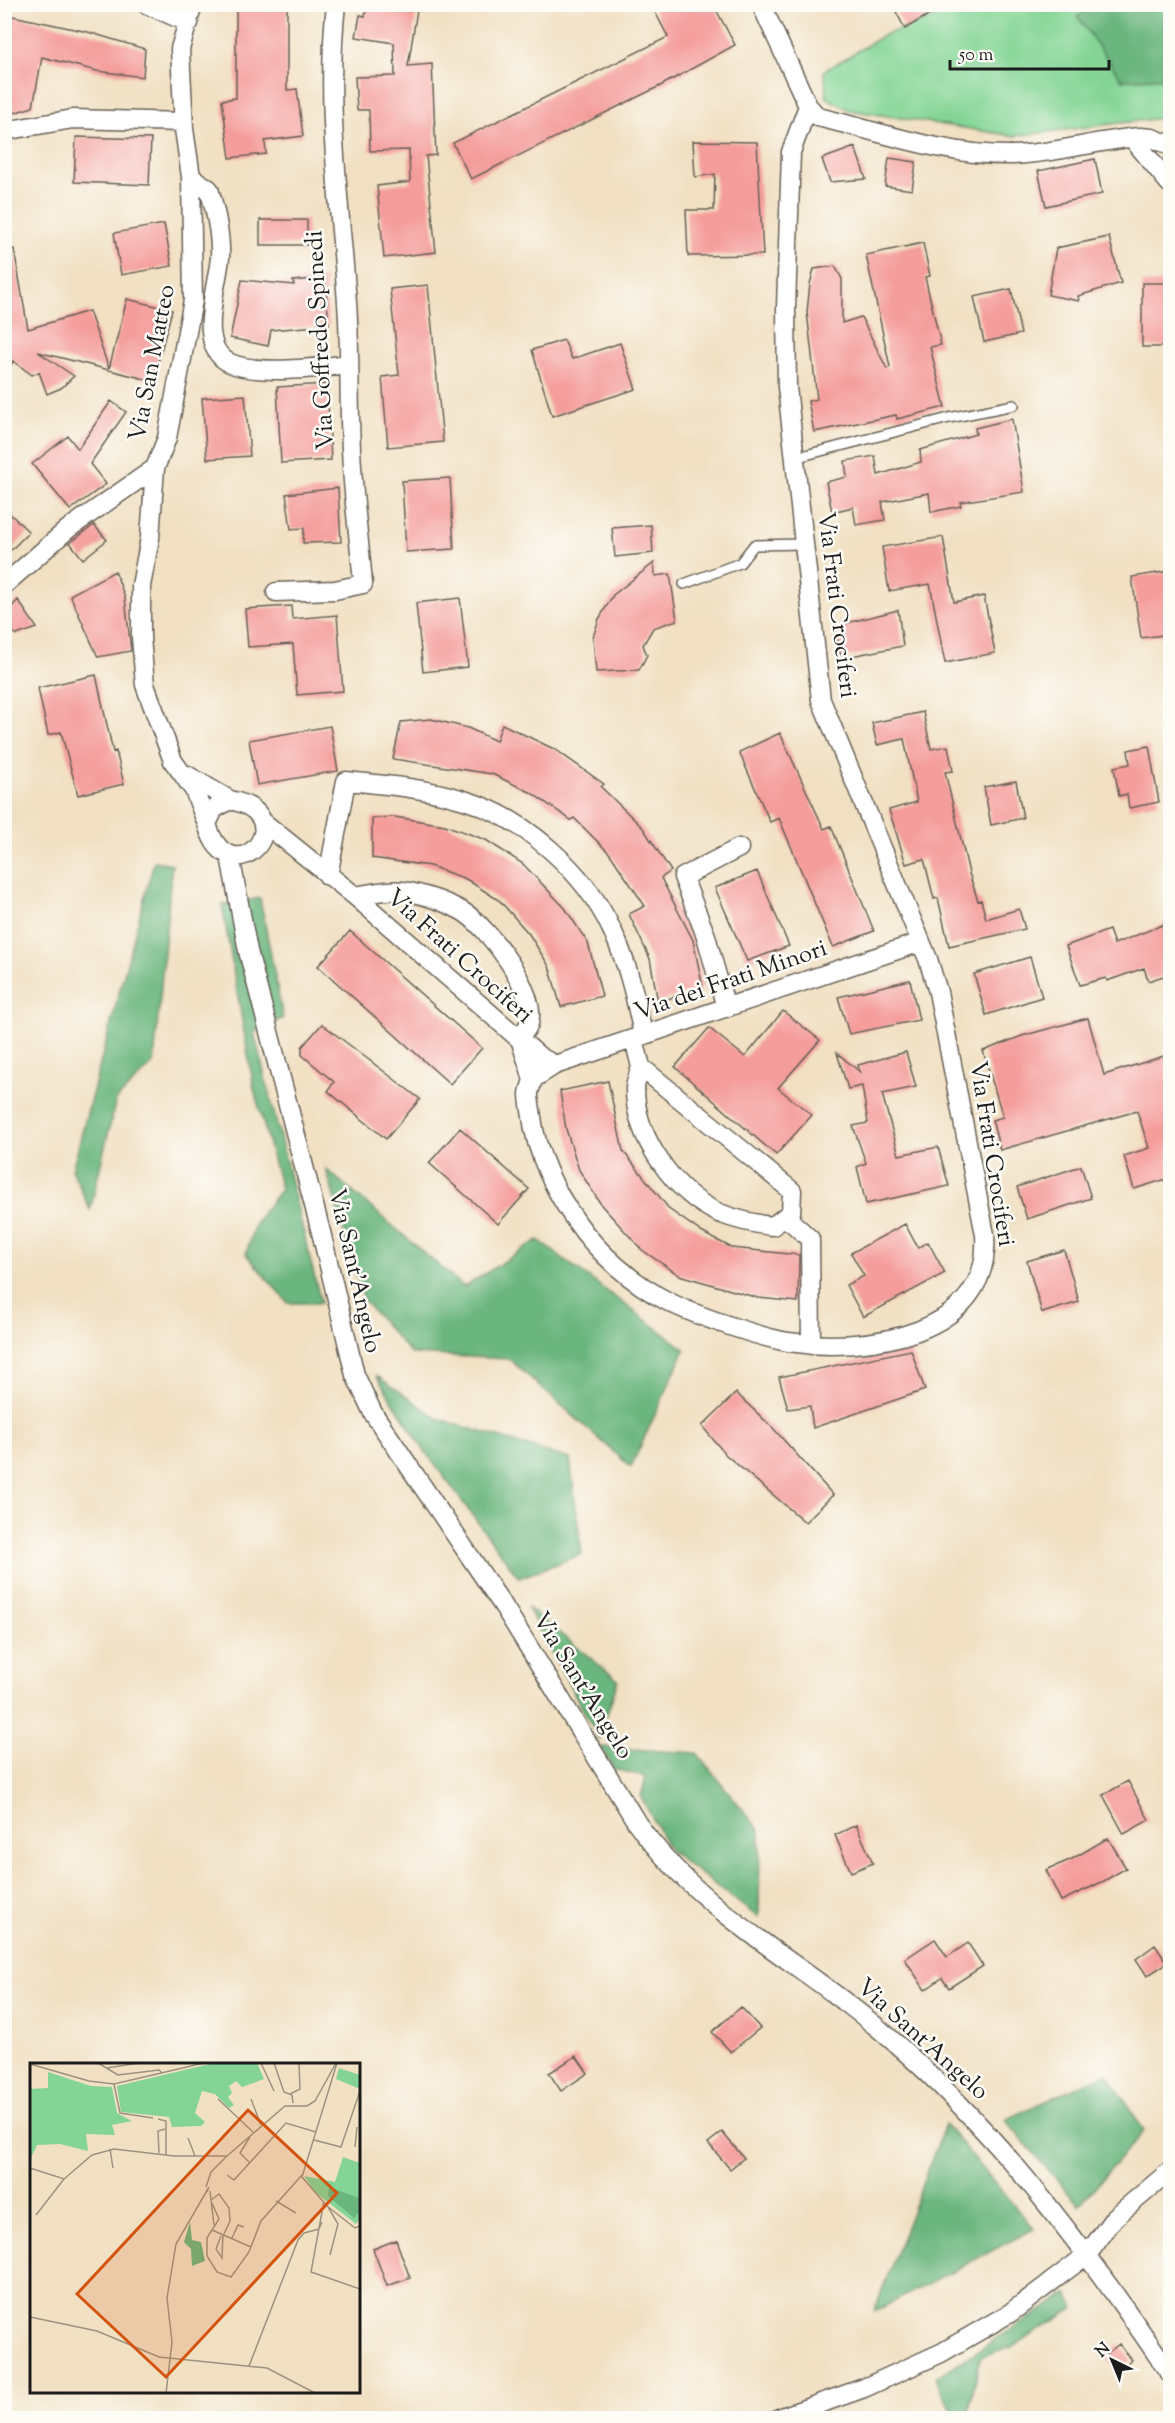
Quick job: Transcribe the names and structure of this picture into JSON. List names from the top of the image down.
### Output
{
  "streets": {
    "street": [
      "Via Goffredo Spinedi",
      "Via San Matteo",
      "Via Frati Crociferi",
      "Via dei Frati Minori",
      "Via Sant'Angelo"
    ]
  },
  "crossings": [
    ["Via Frati Crociferi", "Via dei Frati Minori"],
    ["Via Frati Crociferi", "Via Sant'Angelo"]
  ],
  "scale_bar": "50 m",
  "north": "top left"
}
